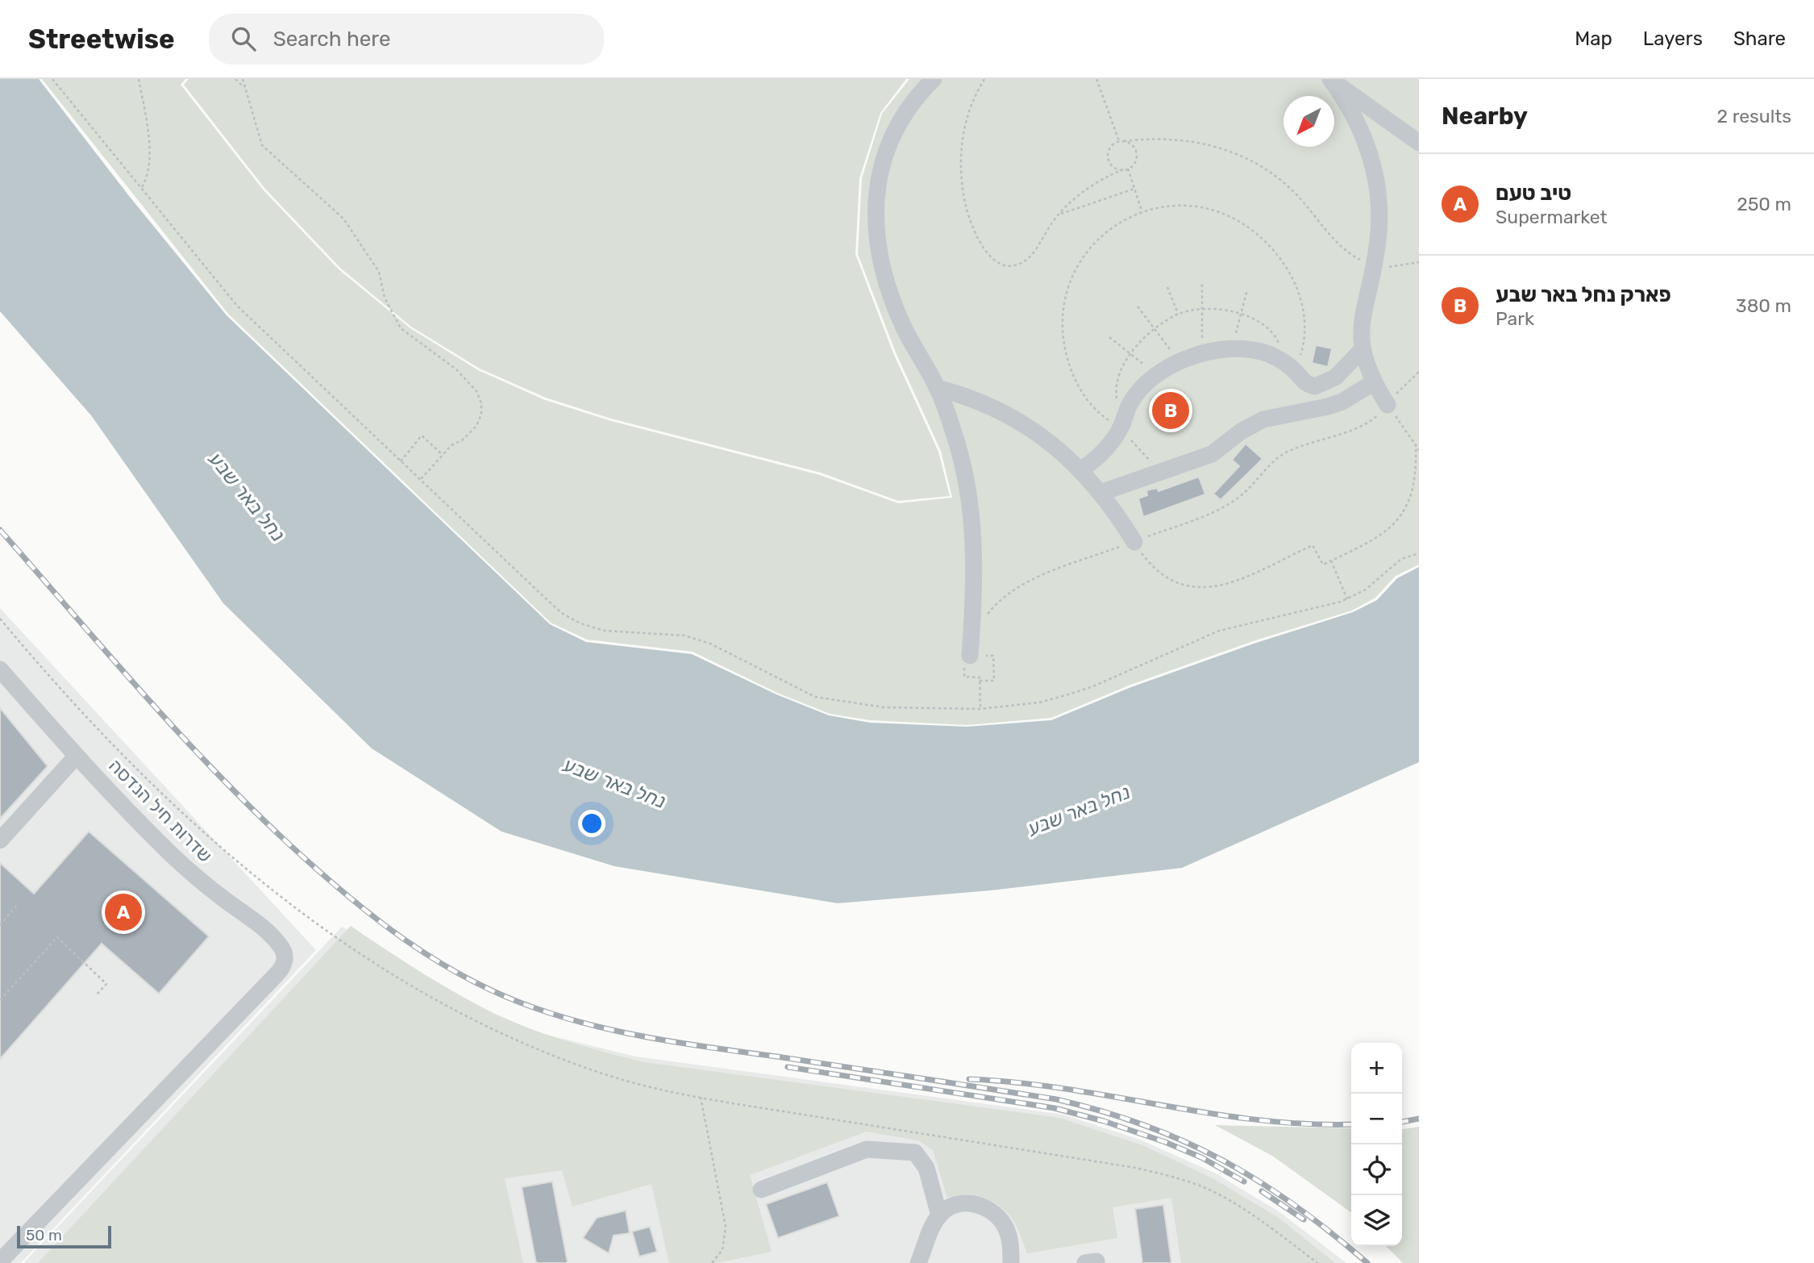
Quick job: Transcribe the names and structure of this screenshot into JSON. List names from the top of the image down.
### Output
{
  "streets": {
    "street": ["שדרות חיל הנדסה"]
  },
  "water": ["נחל באר שבע"],
  "scale_bar": "50 m",
  "north": "bottom left",
  "page": {
    "header": "Streetwise",
    "search": "Search here",
    "nav": ["Map", "Layers", "Share"],
    "heading": ["Nearby", "2 results"],
    "list": [
      {
        "mark": "A",
        "name": "טיב טעם",
        "note": "Supermarket",
        "value": "250 m"
      },
      {
        "mark": "B",
        "name": "פארק נחל באר שבע",
        "note": "Park",
        "value": "380 m"
      }
    ],
    "pins": ["B", "A"],
    "map_buttons": ["+", "−"],
    "scale": "50 m"
  }
}
